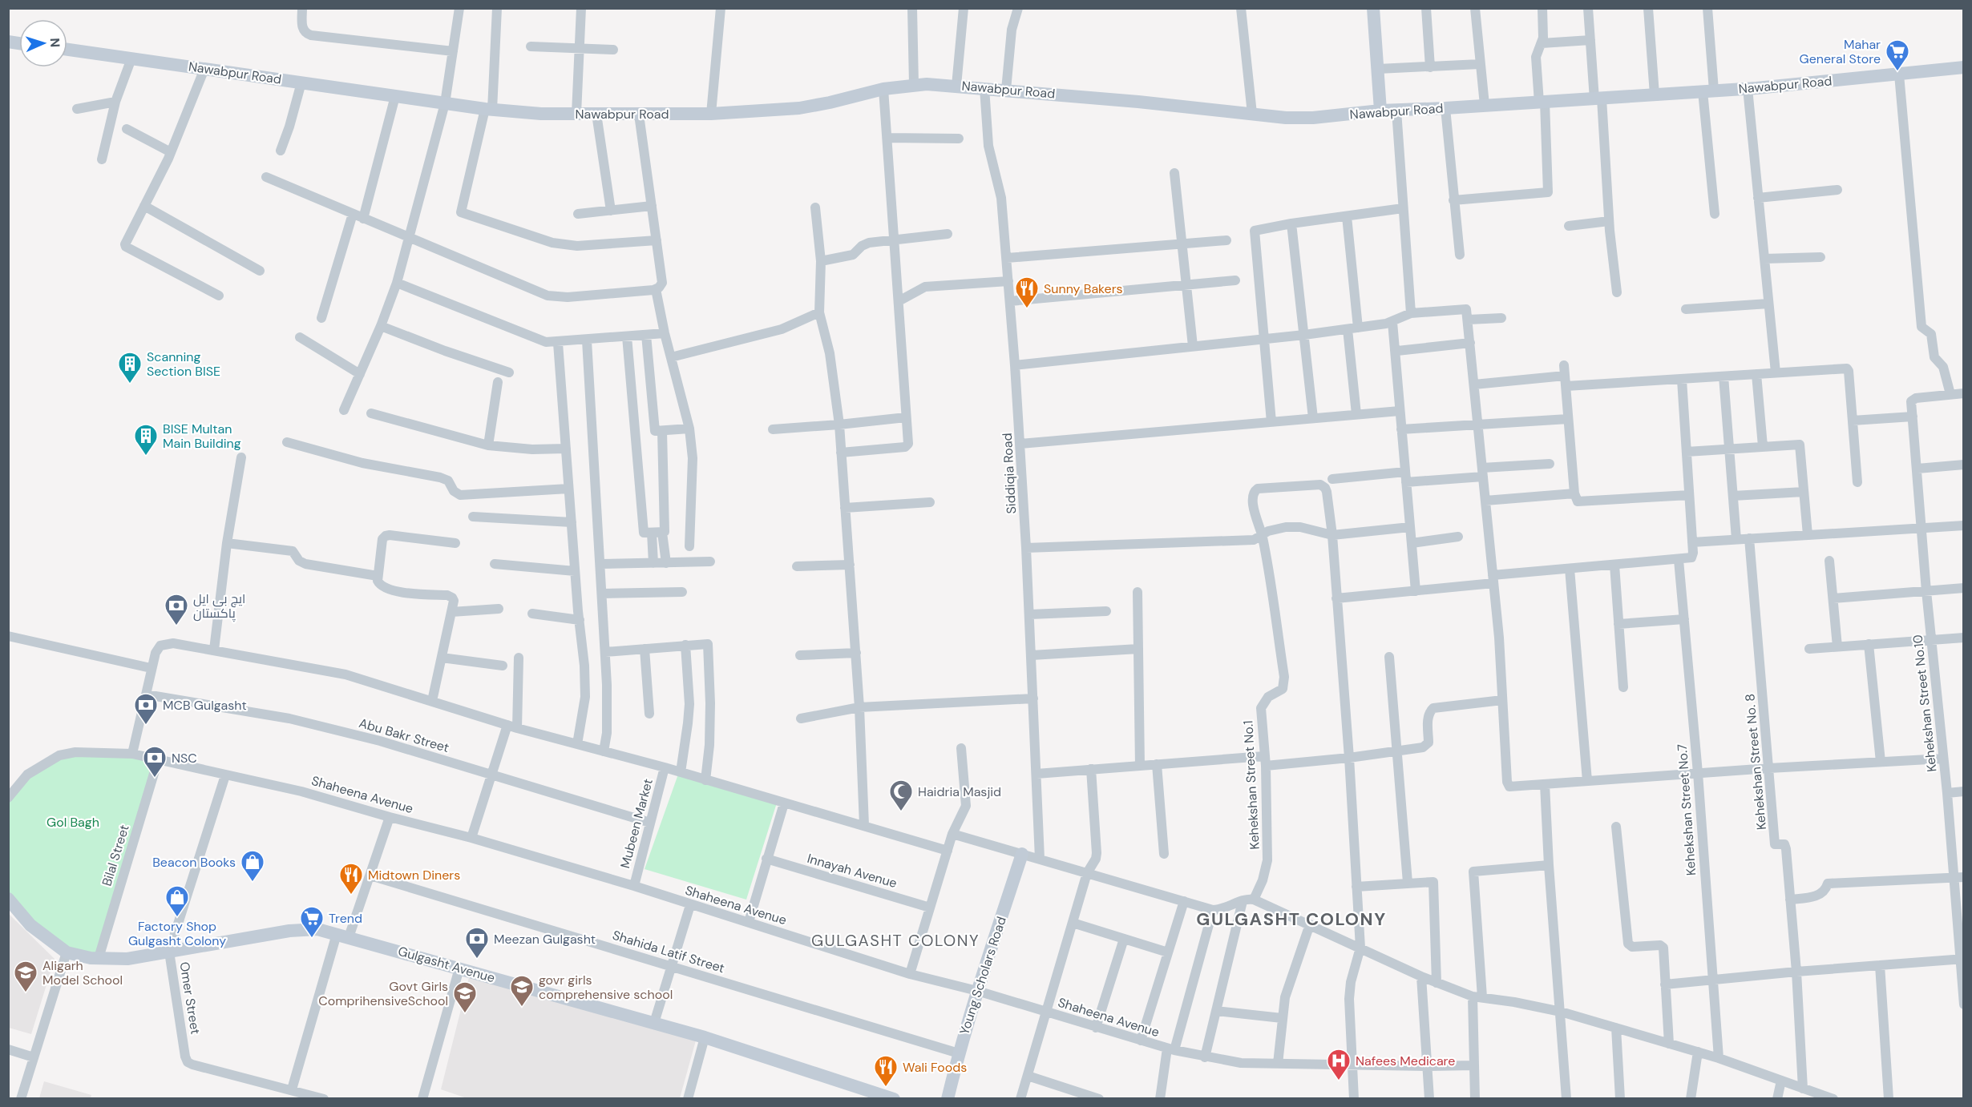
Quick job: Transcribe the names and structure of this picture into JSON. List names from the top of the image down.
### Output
{
  "streets": {
    "street": [
      "Nawabpur Road",
      "Siddiqia Road",
      "Kehekshan Street No.10",
      "Abu Bakr Street",
      "Kehekshan Street No. 8",
      "Kehekshan Street No.1",
      "Shaheena Avenue",
      "Kehekshan Street No.7",
      "Mubeen Market",
      "Bilal Street",
      "Innayah Avenue",
      "Shahida Latif Street",
      "Gulgasht Avenue",
      "Young Scholars Road",
      "Omer Street"
    ]
  },
  "crossings": [
    ["Nawabpur Road", "Siddiqia Road"],
    ["Abu Bakr Street", "Mubeen Market"],
    ["Shaheena Avenue", "Mubeen Market"],
    ["Shaheena Avenue", "Bilal Street"],
    ["Shaheena Avenue", "Young Scholars Road"],
    ["Shaheena Avenue", "Omer Street"],
    ["Bilal Street", "Gulgasht Avenue"],
    ["Shahida Latif Street", "Young Scholars Road"],
    ["Gulgasht Avenue", "Omer Street"]
  ],
  "districts": ["GULGASHT COLONY", "GULGASHT COLONY"],
  "parks": ["Gol Bagh"],
  "places": {
    "supermarket": ["Mahar General Store", "Trend"],
    "restaurant": ["Sunny Bakers", "Midtown Diners", "Wali Foods"],
    "building": ["Scanning Section BISE", "BISE Multan Main Building"],
    "bank": [
      "ایچ بی ایل پاکستان",
      "MCB Gulgasht",
      "NSC",
      "Meezan Gulgasht"
    ],
    "mosque": ["Haidria Masjid"],
    "shop": ["Beacon Books", "Factory Shop Gulgasht Colony"],
    "school or university": ["Aligarh Model School", "govr girls comprehensive school", "Govt Girls ComprihensiveSchool"],
    "hospital": ["Nafees Medicare"]
  },
  "north": "right"
}
